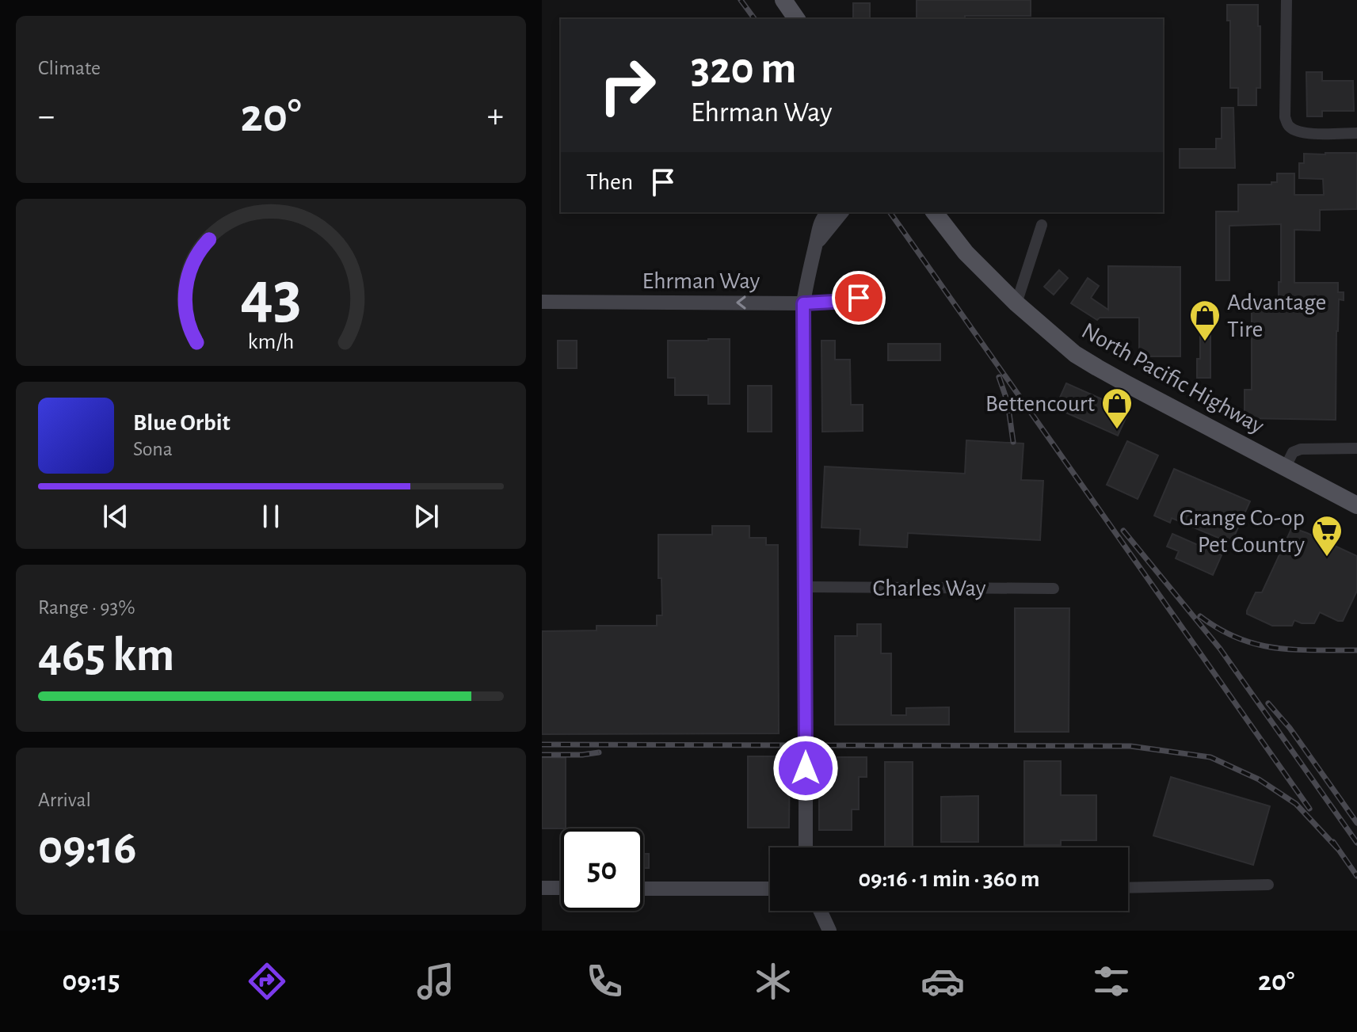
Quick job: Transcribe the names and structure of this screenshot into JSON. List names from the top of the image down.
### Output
{
  "streets": {
    "main road": ["Ehrman Way", "North Pacific Highway"],
    "street": ["Charles Way"]
  },
  "one_way": ["Ehrman Way"],
  "places": {
    "shop": ["Advantage Tire", "Bettencourt"],
    "supermarket": ["Grange Co-op Pet Country"]
  },
  "page": {
    "tile": [
      "Climate",
      ["Range · 93%", "465 km"],
      ["Arrival", "09:16"]
    ],
    "turn": ["320 m", "Ehrman Way"],
    "heat": ["−", "20°", "+"],
    "then": "Then",
    "song": ["Blue Orbit", "Sona"],
    "limit": "50",
    "trip": "09:16 · 1 min · 360 m",
    "tabs": ["09:15", "20°"],
    "gauge": ["43", "km/h"]
  }
}
